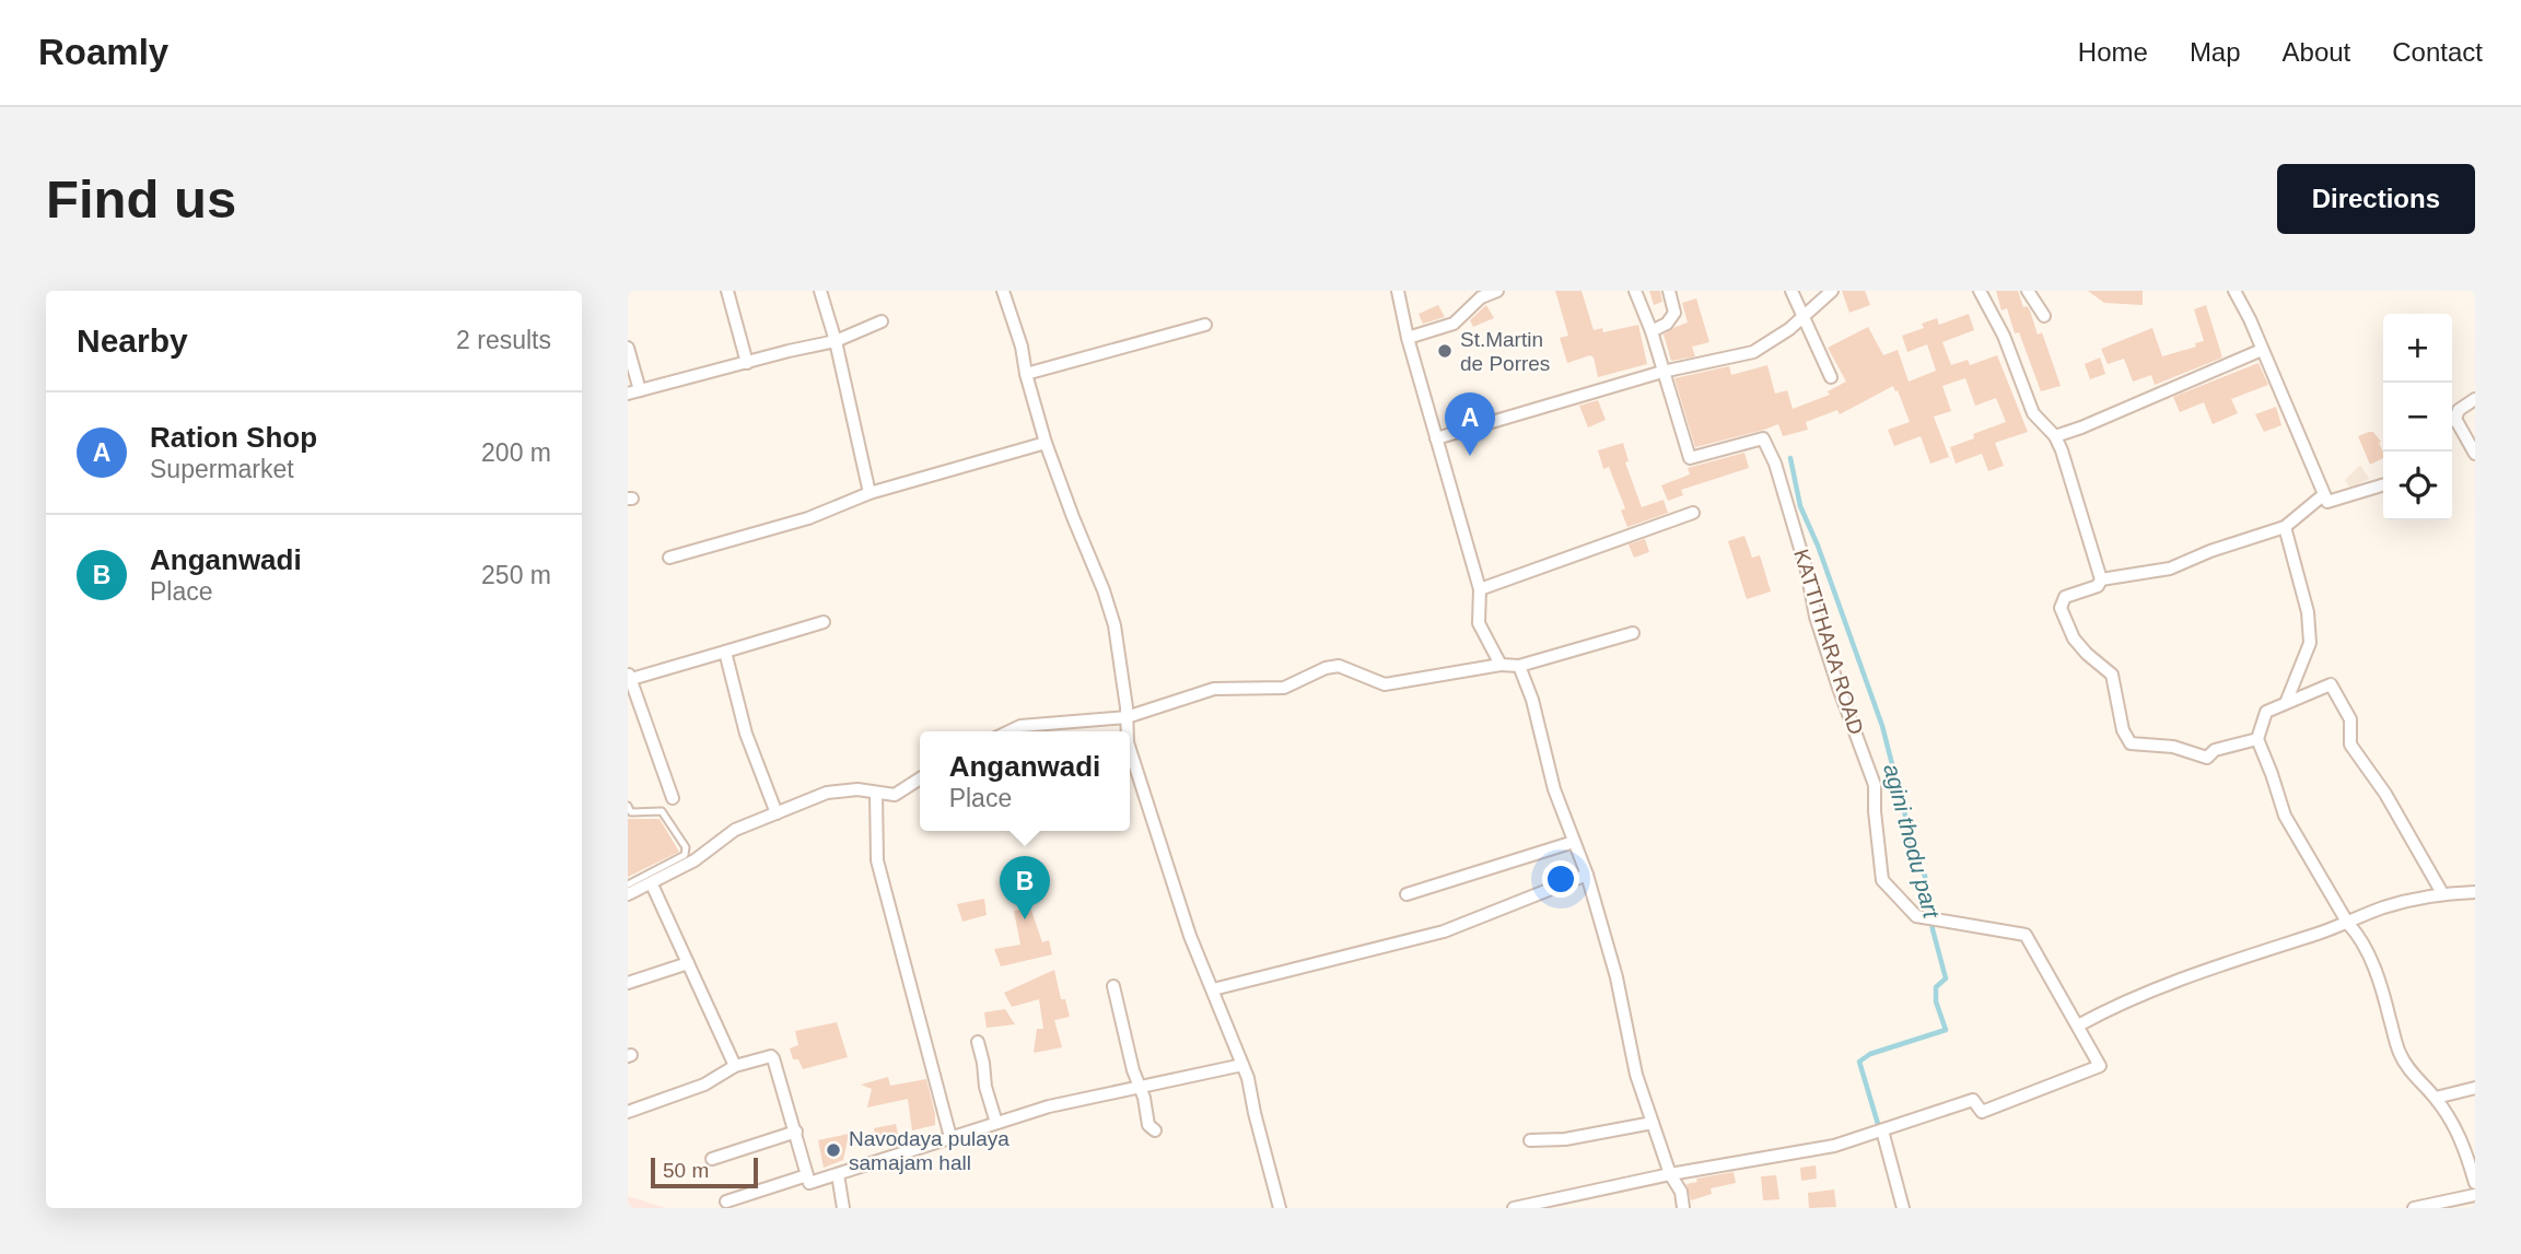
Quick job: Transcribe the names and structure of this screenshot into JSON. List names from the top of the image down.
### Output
{
  "streets": {
    "street": ["KATTITHARA ROAD"]
  },
  "water": ["agini thodu part"],
  "places": ["St.Martin de Porres", "Navodaya pulaya samajam hall"],
  "scale_bar": "50 m",
  "page": {
    "header": "Roamly",
    "nav": [
      "Home",
      "Map",
      "About",
      "Contact"
    ],
    "buttons": "Directions",
    "title": "Find us",
    "heading": ["Nearby", "2 results"],
    "map_buttons": ["+", "−"],
    "list": [
      {
        "mark": "A",
        "name": "Ration Shop",
        "note": "Supermarket",
        "value": "200 m"
      },
      {
        "mark": "B",
        "name": "Anganwadi",
        "note": "Place",
        "value": "250 m"
      }
    ],
    "pins": ["A", "B"],
    "popup": ["Anganwadi", "Place"],
    "scale": "50 m"
  }
}
